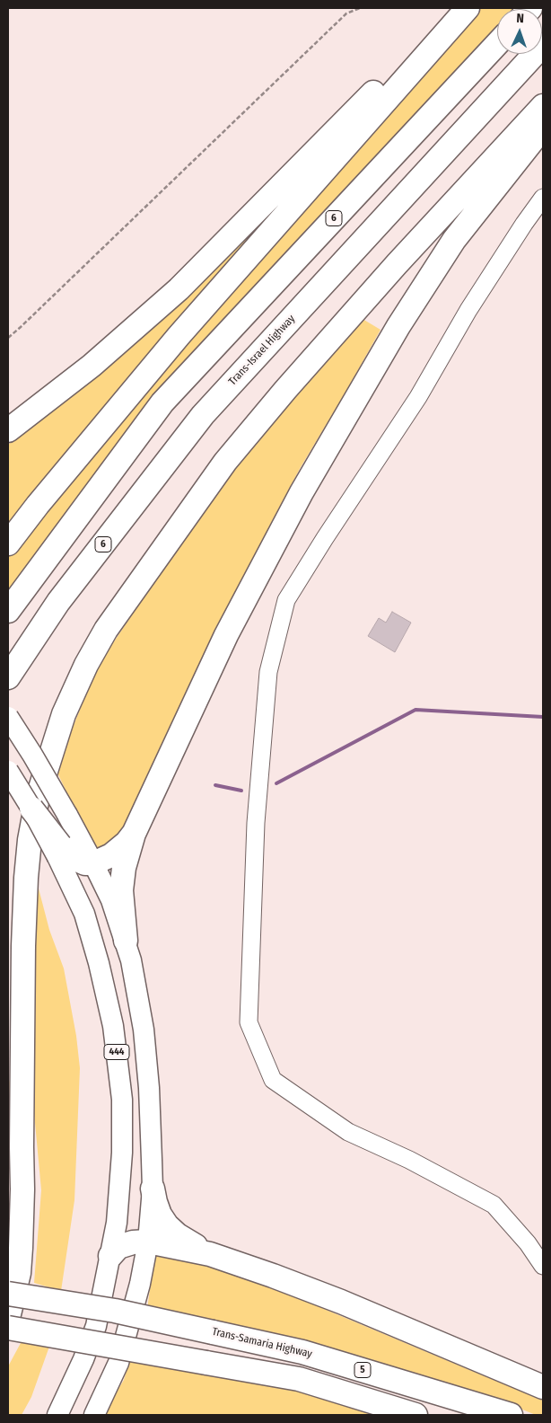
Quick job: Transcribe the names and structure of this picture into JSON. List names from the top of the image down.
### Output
{
  "streets": {
    "highway": [
      "6",
      "Trans-Israel Highway",
      "Trans-Samaria Highway",
      "5"
    ],
    "main road": ["444"]
  },
  "north": "top"
}
